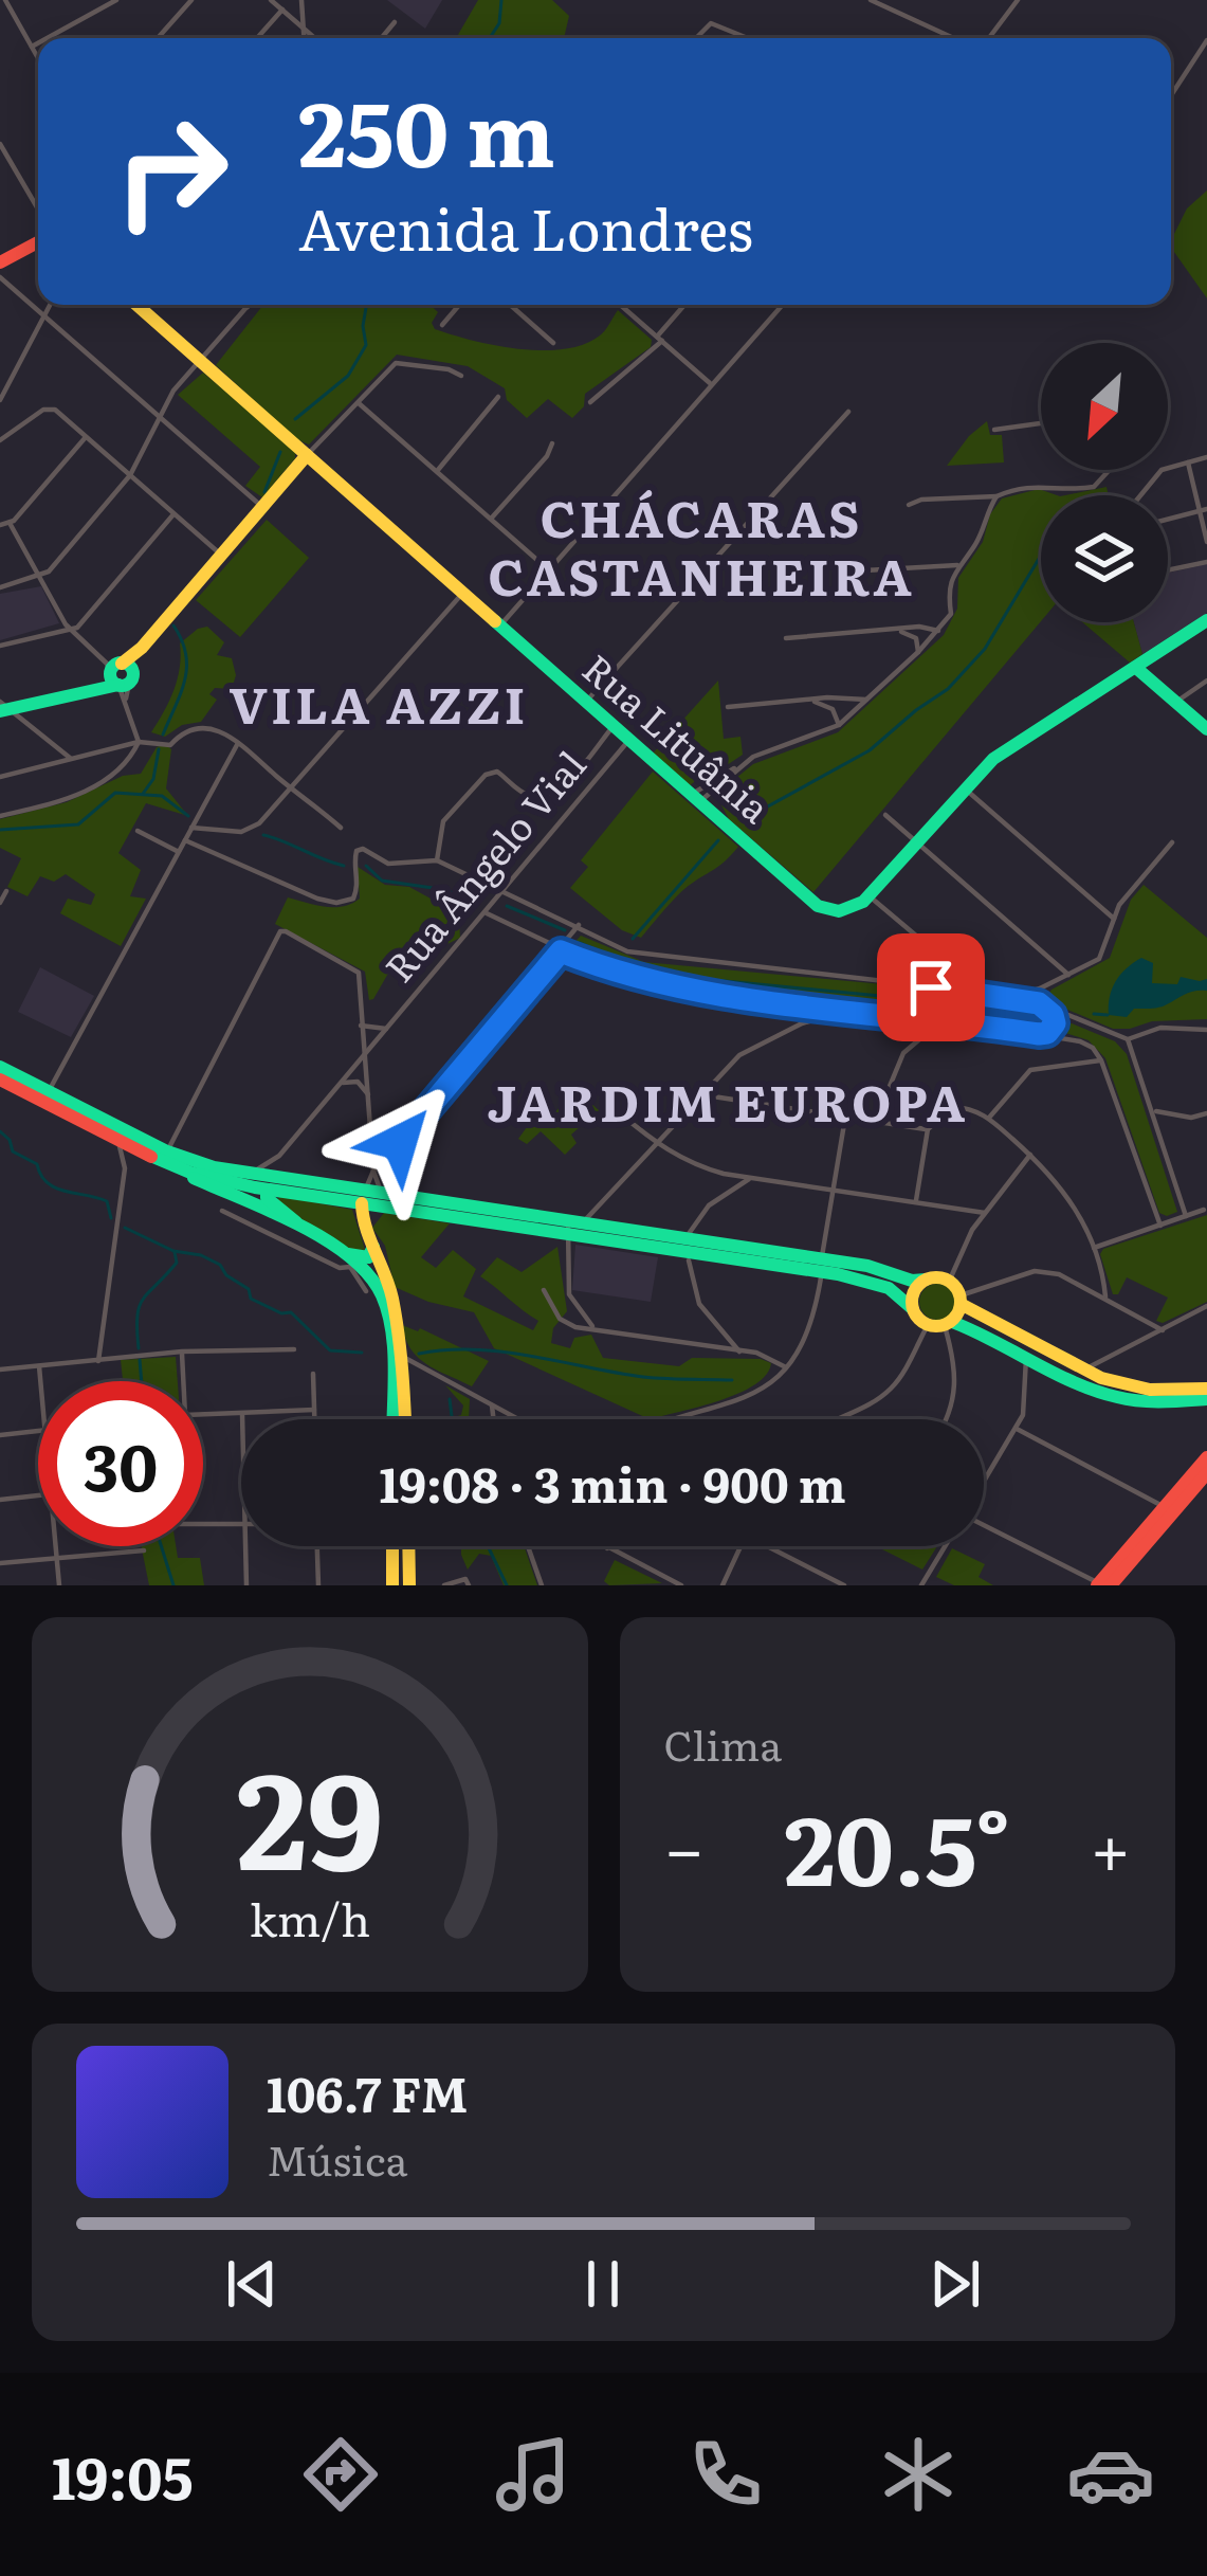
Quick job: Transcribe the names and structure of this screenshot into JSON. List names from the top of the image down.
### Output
{
  "streets": {
    "street": ["Rua Lituânia", "Rua Ângelo Vial"]
  },
  "crossings": [
    ["Rua Lituânia", "Rua Ângelo Vial"]
  ],
  "districts": ["CHÁCARAS CASTANHEIRA", "VILA AZZI", "JARDIM EUROPA"],
  "north": "bottom left",
  "page": {
    "turn": ["250 m", "Avenida Londres"],
    "limit": "30",
    "trip": "19:08 · 3 min · 900 m",
    "tile": "Clima",
    "heat": ["−", "20.5°", "+"],
    "song": ["106.7 FM", "Música"],
    "tabs": "19:05",
    "gauge": ["29", "km/h"]
  }
}
